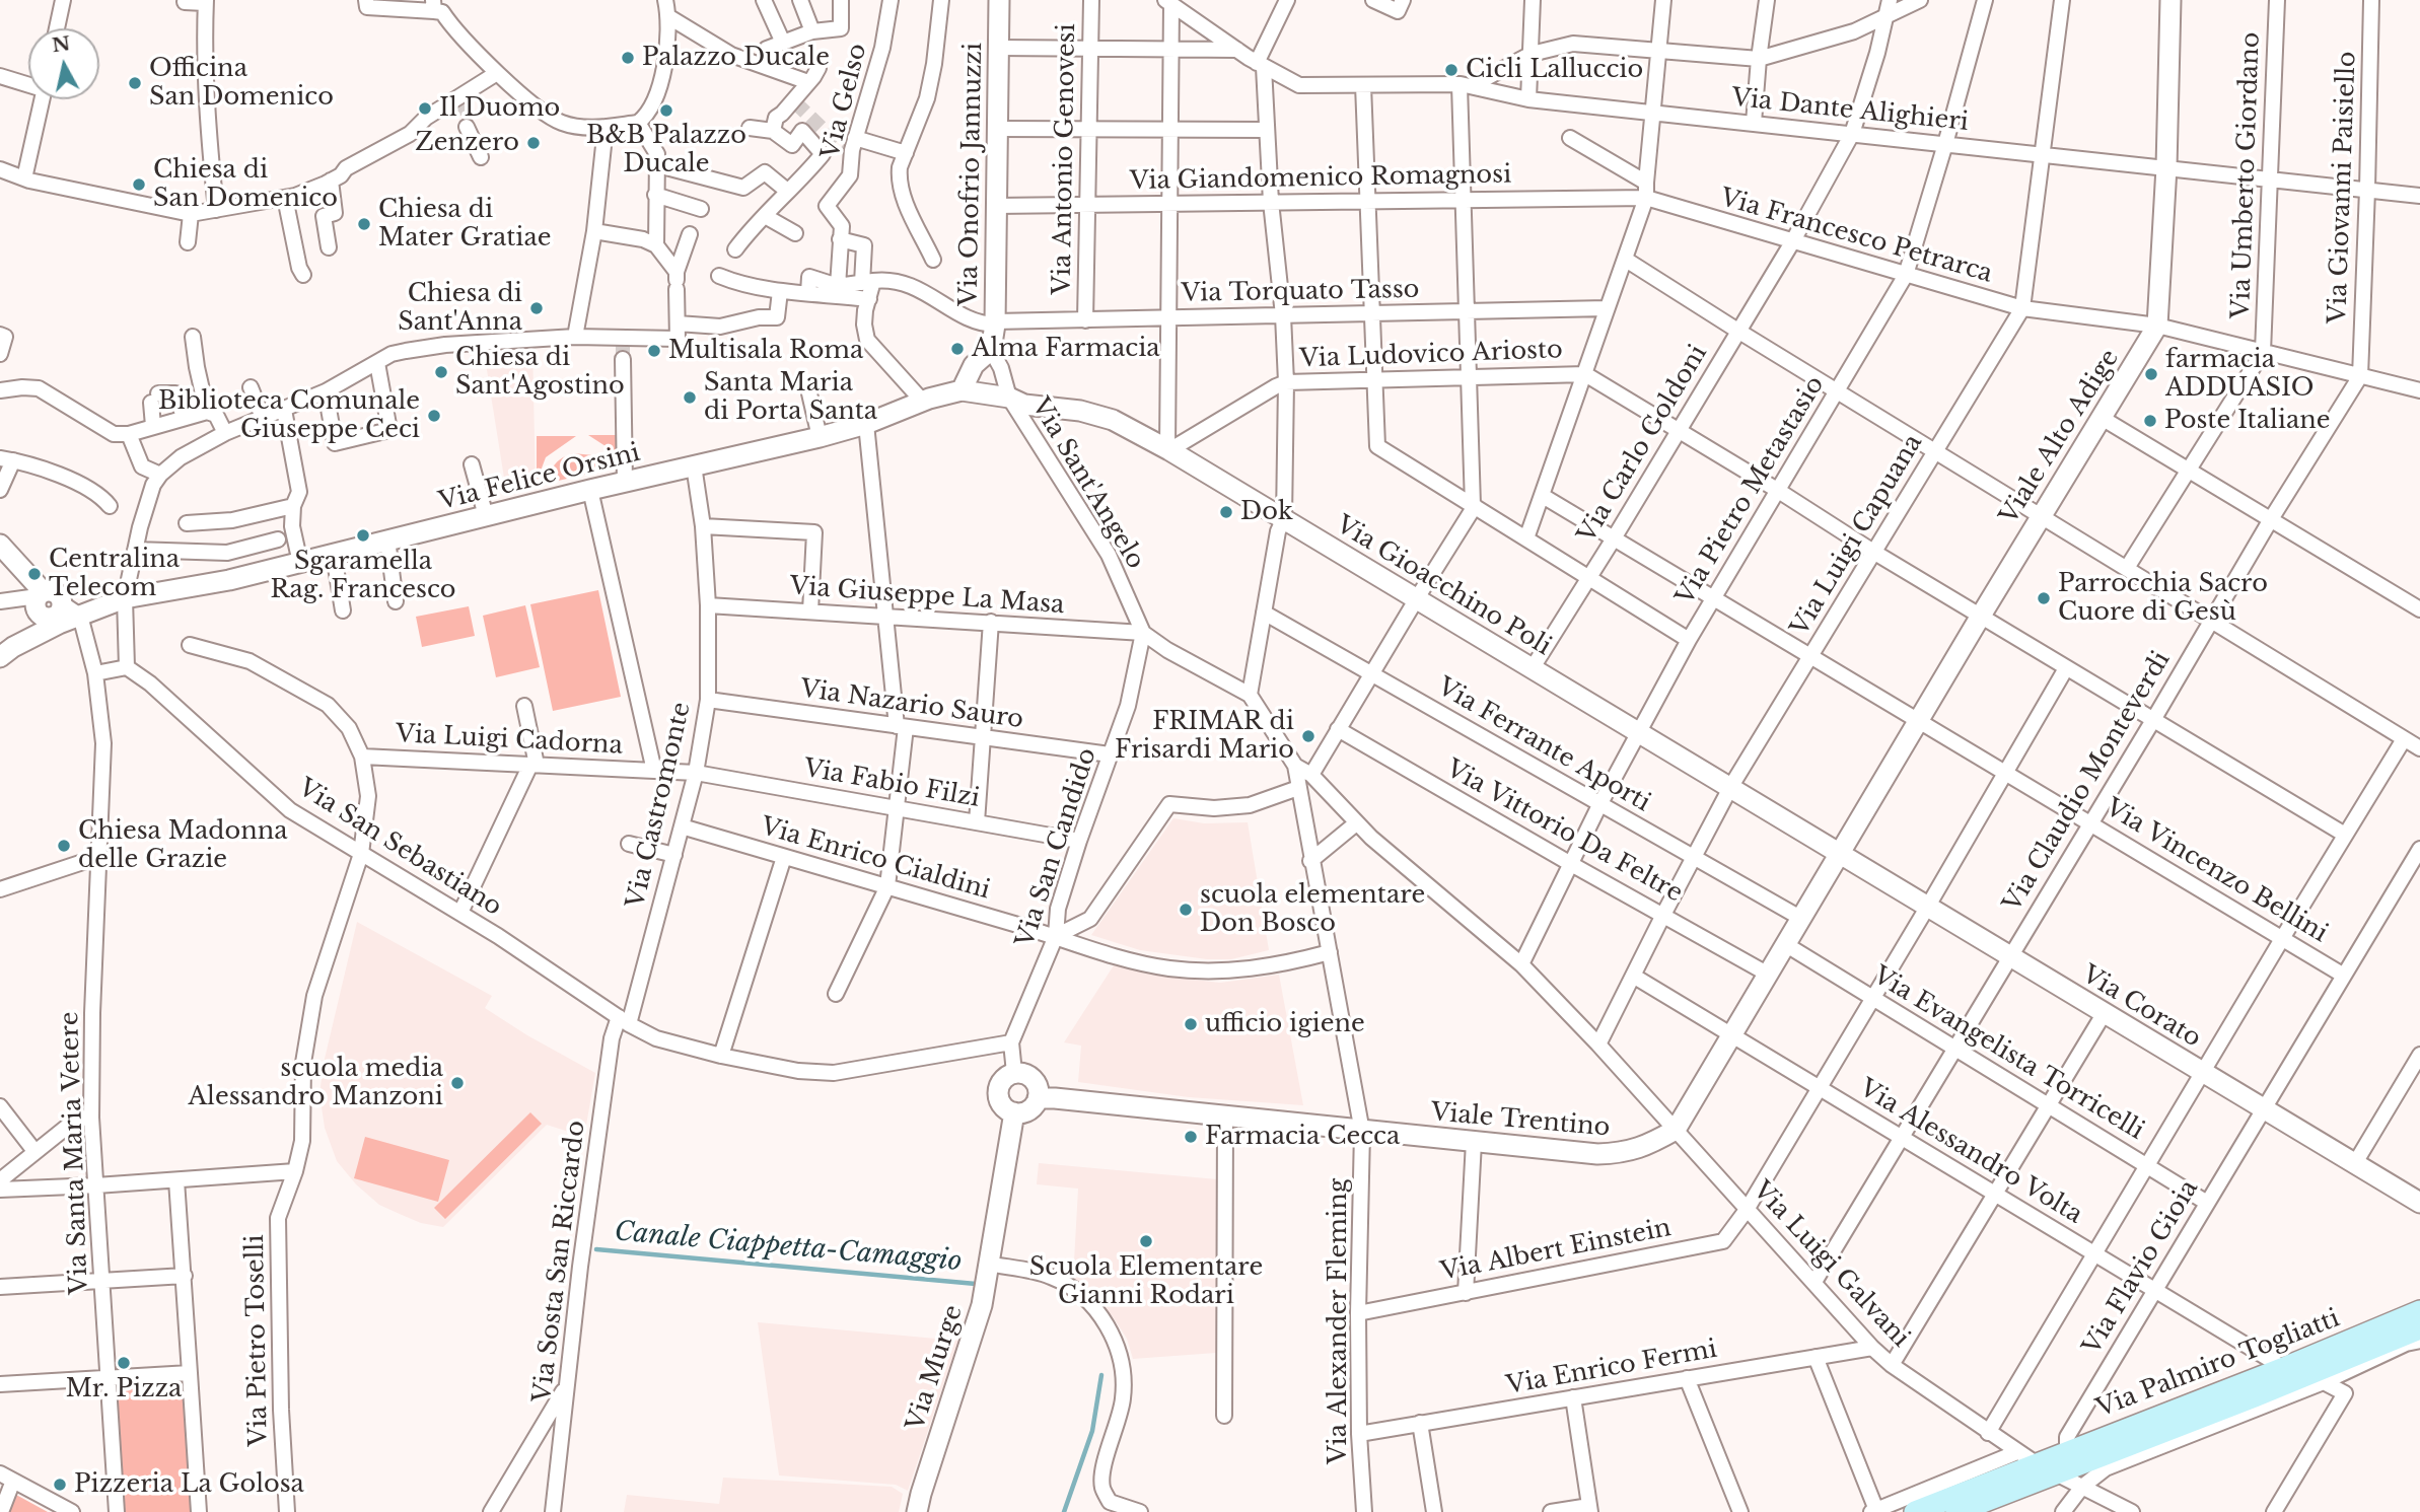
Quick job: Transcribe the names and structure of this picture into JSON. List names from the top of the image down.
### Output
{
  "streets": {
    "main road": ["Via Palmiro Togliatti"],
    "street": [
      "Via Gelso",
      "Via Dante Alighieri",
      "Via Antonio Genovesi",
      "Via Onofrio Jannuzzi",
      "Via Umberto Giordano",
      "Via Giandomenico Romagnosi",
      "Via Giovanni Paisiello",
      "Via Francesco Petrarca",
      "Via Torquato Tasso",
      "Via Ludovico Ariosto",
      "Viale Alto Adige",
      "Via Carlo Goldoni",
      "Via Felice Orsini",
      "Via Sant'Angelo",
      "Via Pietro Metastasio",
      "Via Luigi Capuana",
      "Via Gioacchino Poli",
      "Via Giuseppe La Masa",
      "Via Nazario Sauro",
      "Via Luigi Cadorna",
      "Via Ferrante Aporti",
      "Via Claudio Monteverdi",
      "Via Fabio Filzi",
      "Via Castromonte",
      "Via Vittorio Da Feltre",
      "Via San Sebastiano",
      "Via San Candido",
      "Via Enrico Cialdini",
      "Via Vincenzo Bellini",
      "Via Corato",
      "Via Evangelista Torricelli",
      "Viale Trentino",
      "Via Alessandro Volta",
      "Via Santa Maria Vetere",
      "Via Albert Einstein",
      "Via Sosta San Riccardo",
      "Via Luigi Galvani",
      "Via Flavio Gioia",
      "Via Alexander Fleming",
      "Via Pietro Toselli",
      "Via Murge",
      "Via Enrico Fermi"
    ]
  },
  "crossings": [
    ["Via Dante Alighieri", "Via Umberto Giordano"],
    ["Via Dante Alighieri", "Via Giovanni Paisiello"],
    ["Via Dante Alighieri", "Viale Alto Adige"],
    ["Via Dante Alighieri", "Via Carlo Goldoni"],
    ["Via Dante Alighieri", "Via Pietro Metastasio"],
    ["Via Antonio Genovesi", "Via Giandomenico Romagnosi"],
    ["Via Antonio Genovesi", "Via Torquato Tasso"],
    ["Via Onofrio Jannuzzi", "Via Giandomenico Romagnosi"],
    ["Via Onofrio Jannuzzi", "Via Torquato Tasso"],
    ["Via Onofrio Jannuzzi", "Via Sant'Angelo"],
    ["Via Umberto Giordano", "Via Francesco Petrarca"],
    ["Via Giandomenico Romagnosi", "Via Francesco Petrarca"],
    ["Via Giovanni Paisiello", "Via Francesco Petrarca"],
    ["Via Giovanni Paisiello", "Via Claudio Monteverdi"],
    ["Via Francesco Petrarca", "Viale Alto Adige"],
    ["Via Francesco Petrarca", "Via Carlo Goldoni"],
    ["Via Francesco Petrarca", "Via Pietro Metastasio"],
    ["Via Francesco Petrarca", "Via Luigi Capuana"],
    ["Via Francesco Petrarca", "Via Claudio Monteverdi"],
    ["Via Ludovico Ariosto", "Via Gioacchino Poli"],
    ["Viale Alto Adige", "Via Gioacchino Poli"],
    ["Viale Alto Adige", "Via Vincenzo Bellini"],
    ["Viale Alto Adige", "Via Corato"],
    ["Via Carlo Goldoni", "Via Gioacchino Poli"],
    ["Via Carlo Goldoni", "Via Vincenzo Bellini"],
    ["Via Felice Orsini", "Via Gioacchino Poli"],
    ["Via Felice Orsini", "Via Castromonte"],
    ["Via Felice Orsini", "Via Santa Maria Vetere"],
    ["Via Sant'Angelo", "Via Gioacchino Poli"],
    ["Via Sant'Angelo", "Via Giuseppe La Masa"],
    ["Via Sant'Angelo", "Via San Candido"],
    ["Via Pietro Metastasio", "Via Gioacchino Poli"],
    ["Via Pietro Metastasio", "Via Ferrante Aporti"],
    ["Via Pietro Metastasio", "Via Vittorio Da Feltre"],
    ["Via Pietro Metastasio", "Via Vincenzo Bellini"],
    ["Via Pietro Metastasio", "Via Luigi Galvani"],
    ["Via Luigi Capuana", "Via Gioacchino Poli"],
    ["Via Luigi Capuana", "Via Ferrante Aporti"],
    ["Via Luigi Capuana", "Via Vittorio Da Feltre"],
    ["Via Luigi Capuana", "Via Vincenzo Bellini"],
    ["Via Luigi Capuana", "Via Alessandro Volta"],
    ["Via Luigi Capuana", "Via Luigi Galvani"],
    ["Via Gioacchino Poli", "Via Corato"],
    ["Via Giuseppe La Masa", "Via Castromonte"],
    ["Via Giuseppe La Masa", "Via San Candido"],
    ["Via Nazario Sauro", "Via Castromonte"],
    ["Via Nazario Sauro", "Via San Candido"],
    ["Via Luigi Cadorna", "Via Fabio Filzi"],
    ["Via Luigi Cadorna", "Via Castromonte"],
    ["Via Luigi Cadorna", "Via Pietro Toselli"],
    ["Via Claudio Monteverdi", "Via Vincenzo Bellini"],
    ["Via Claudio Monteverdi", "Via Corato"],
    ["Via Claudio Monteverdi", "Via Evangelista Torricelli"],
    ["Via Claudio Monteverdi", "Via Alessandro Volta"],
    ["Via Claudio Monteverdi", "Via Luigi Galvani"],
    ["Via Fabio Filzi", "Via Castromonte"],
    ["Via Fabio Filzi", "Via San Candido"],
    ["Via Castromonte", "Via San Sebastiano"],
    ["Via Castromonte", "Via Enrico Cialdini"],
    ["Via Castromonte", "Via Sosta San Riccardo"],
    ["Via San Sebastiano", "Via San Candido"],
    ["Via San Sebastiano", "Via Sosta San Riccardo"],
    ["Via San Sebastiano", "Via Pietro Toselli"],
    ["Via San Candido", "Via Enrico Cialdini"],
    ["Via San Candido", "Viale Trentino"],
    ["Via San Candido", "Via Murge"],
    ["Via Enrico Cialdini", "Via Alexander Fleming"],
    ["Via Vincenzo Bellini", "Via Albert Einstein"],
    ["Via Vincenzo Bellini", "Via Flavio Gioia"],
    ["Via Corato", "Via Albert Einstein"],
    ["Via Corato", "Via Flavio Gioia"],
    ["Via Evangelista Torricelli", "Via Albert Einstein"],
    ["Via Evangelista Torricelli", "Via Flavio Gioia"],
    ["Viale Trentino", "Via Luigi Galvani"],
    ["Viale Trentino", "Via Alexander Fleming"],
    ["Viale Trentino", "Via Murge"],
    ["Via Alessandro Volta", "Via Albert Einstein"],
    ["Via Alessandro Volta", "Via Flavio Gioia"],
    ["Via Alessandro Volta", "Via Palmiro Togliatti"],
    ["Via Albert Einstein", "Via Luigi Galvani"],
    ["Via Albert Einstein", "Via Alexander Fleming"],
    ["Via Luigi Galvani", "Via Alexander Fleming"],
    ["Via Luigi Galvani", "Via Palmiro Togliatti"],
    ["Via Luigi Galvani", "Via Enrico Fermi"],
    ["Via Flavio Gioia", "Via Palmiro Togliatti"],
    ["Via Alexander Fleming", "Via Enrico Fermi"]
  ],
  "water": ["Canale Ciappetta-Camaggio"],
  "places": [
    "Palazzo Ducale",
    "Cicli Lalluccio",
    "Officina San Domenico",
    "Il Duomo",
    "B&B Palazzo Ducale",
    "Zenzero",
    "Chiesa di San Domenico",
    "Chiesa di Mater Gratiae",
    "Chiesa di Sant'Anna",
    "Alma Farmacia",
    "Multisala Roma",
    "Chiesa di Sant'Agostino",
    "farmacia ADDUASIO",
    "Santa Maria di Porta Santa",
    "Biblioteca Comunale Giuseppe Ceci",
    "Poste Italiane",
    "Dok",
    "Sgaramella Rag. Francesco",
    "Centralina Telecom",
    "Parrocchia Sacro Cuore di Gesù",
    "FRIMAR di Frisardi Mario",
    "Chiesa Madonna delle Grazie",
    "scuola elementare Don Bosco",
    "ufficio igiene",
    "scuola media Alessandro Manzoni",
    "Farmacia Cecca",
    "Scuola Elementare Gianni Rodari",
    "Mr. Pizza",
    "Pizzeria La Golosa"
  ],
  "north": "top"
}
